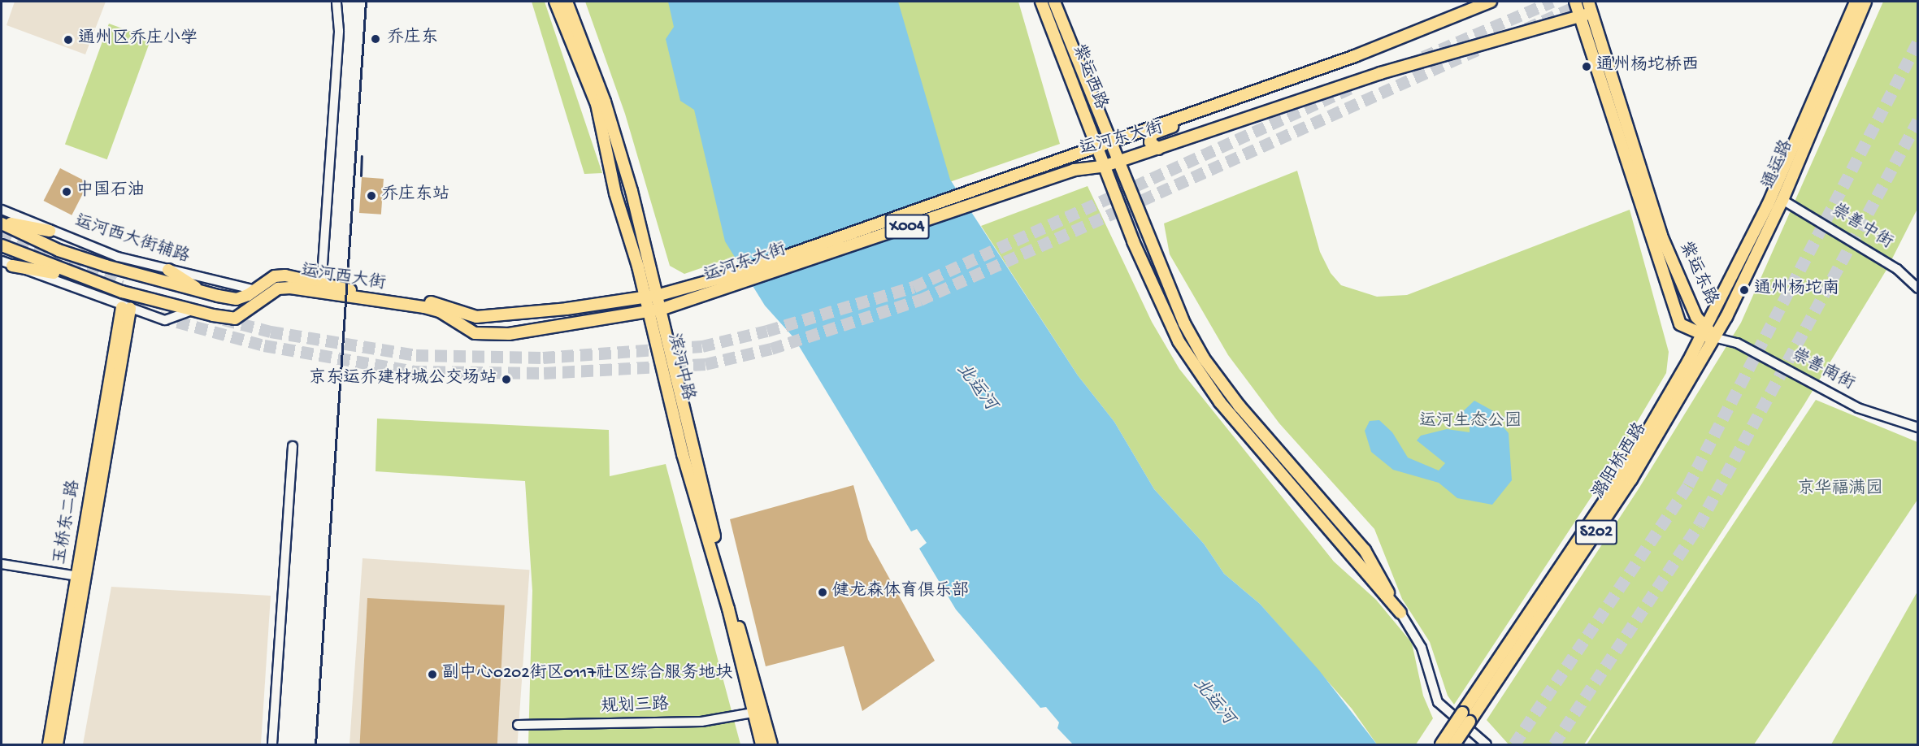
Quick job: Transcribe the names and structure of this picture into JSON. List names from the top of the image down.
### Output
{
  "streets": {
    "main road": [
      "紫运西路",
      "运河东大街",
      "通运路",
      "X004",
      "紫运东路",
      "运河西大街",
      "滨河中路",
      "潞阳桥西路",
      "玉桥东二路",
      "S202"
    ],
    "street": [
      "崇善中街",
      "运河西大街辅路",
      "崇善南街",
      "规划三路"
    ]
  },
  "crossings": [
    ["紫运西路", "运河东大街"],
    ["运河东大街", "紫运东路"],
    ["运河东大街", "运河西大街"],
    ["运河东大街", "滨河中路"],
    ["通运路", "崇善中街"],
    ["通运路", "紫运东路"],
    ["通运路", "崇善南街"],
    ["通运路", "潞阳桥西路"],
    ["运河西大街辅路", "运河西大街"],
    ["紫运东路", "崇善南街"],
    ["紫运东路", "潞阳桥西路"],
    ["运河西大街", "滨河中路"],
    ["滨河中路", "规划三路"],
    ["崇善南街", "潞阳桥西路"],
    ["潞阳桥西路", "S202"]
  ],
  "water": ["北运河"],
  "parks": ["运河生态公园", "京华福满园"],
  "places": [
    "乔庄东",
    "通州区乔庄小学",
    "通州杨坨桥西",
    "中国石油",
    "乔庄东站",
    "通州杨坨南",
    "京东运乔建材城公交场站",
    "健龙森体育俱乐部",
    "副中心0202街区0117社区综合服务地块"
  ]
}
